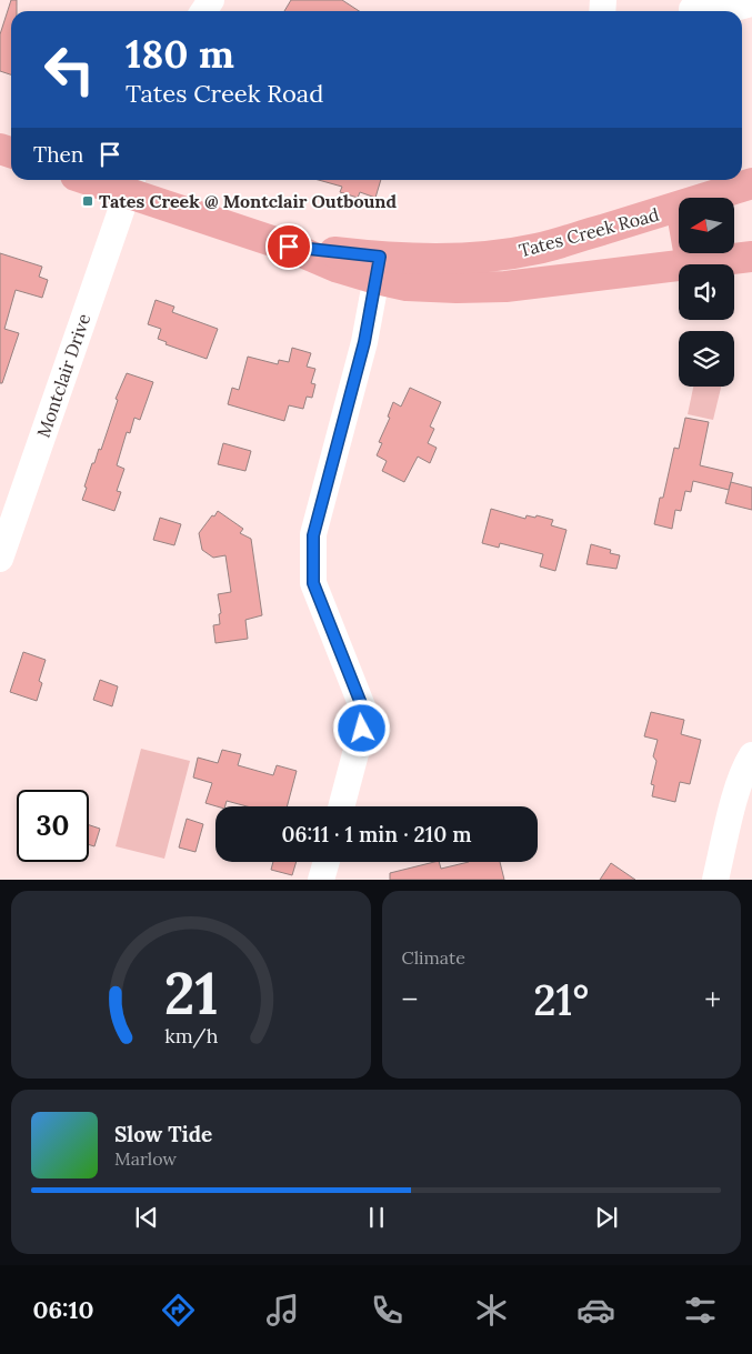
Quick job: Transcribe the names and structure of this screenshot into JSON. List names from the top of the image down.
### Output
{
  "streets": {
    "main road": ["Tates Creek Road"],
    "street": ["Montclair Drive"]
  },
  "crossings": [
    ["Tates Creek Road", "Montclair Drive"]
  ],
  "places": {
    "transit": ["Tates Creek @ Montclair Outbound"]
  },
  "north": "left",
  "page": {
    "turn": ["180 m", "Tates Creek Road"],
    "then": "Then",
    "limit": "30",
    "trip": "06:11 · 1 min · 210 m",
    "tile": "Climate",
    "heat": ["−", "21°", "+"],
    "song": ["Slow Tide", "Marlow"],
    "tabs": "06:10",
    "gauge": ["21", "km/h"]
  }
}
